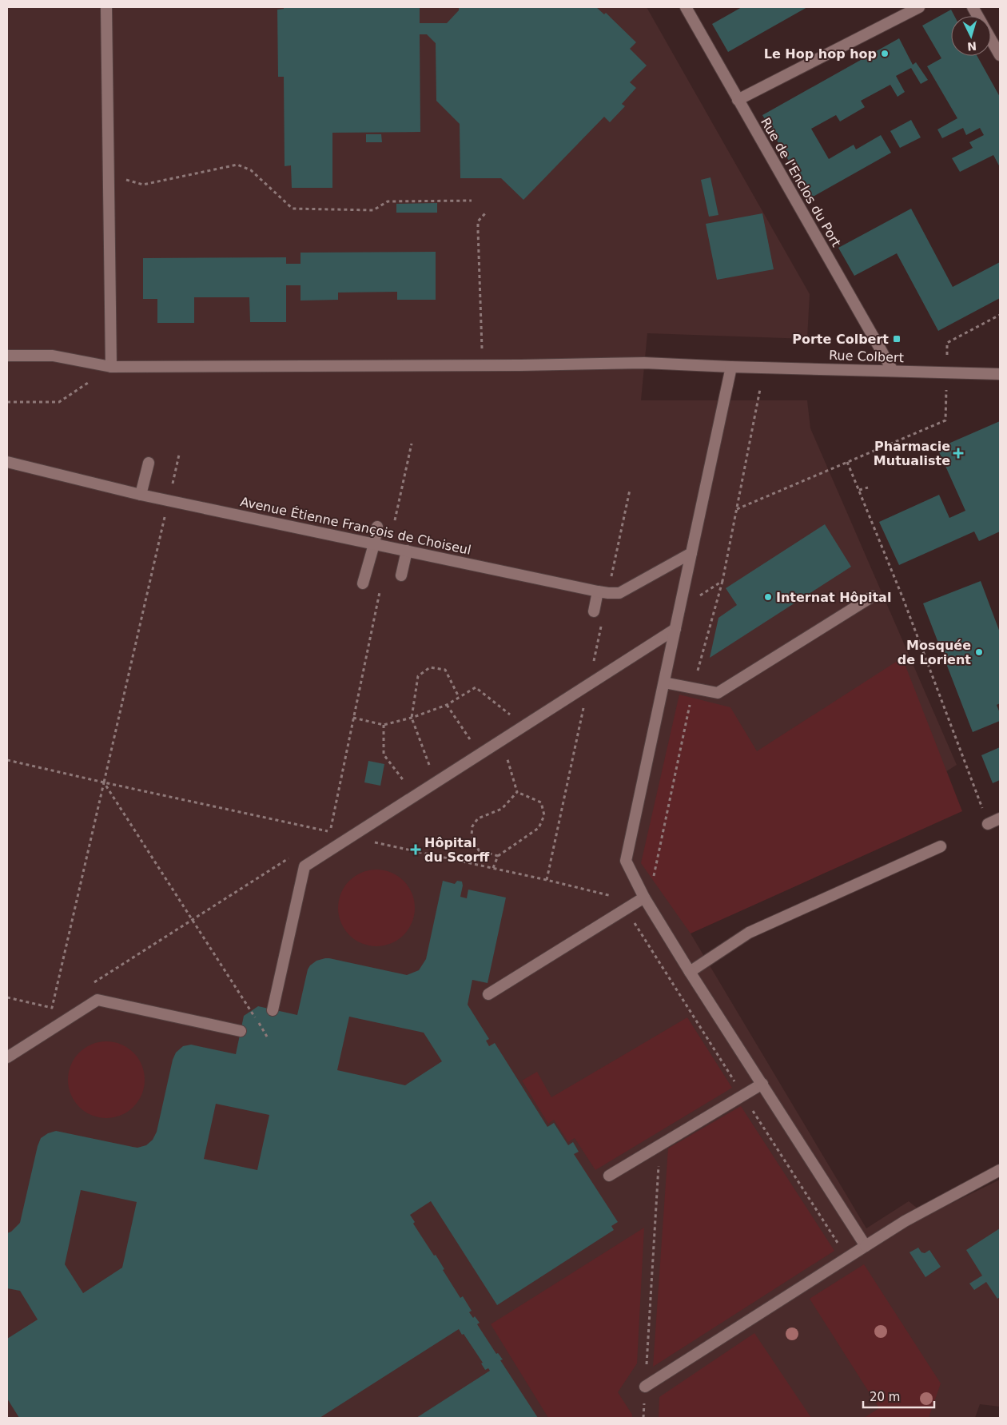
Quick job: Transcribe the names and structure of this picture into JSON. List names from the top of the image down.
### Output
{
  "streets": {
    "street": ["Rue de l'Enclos du Port", "Rue Colbert", "Avenue Étienne François de Choiseul"]
  },
  "crossings": [
    ["Rue de l'Enclos du Port", "Rue Colbert"]
  ],
  "places": {
    "other": ["Le Hop hop hop", "Internat Hôpital", "Mosquée de Lorient"],
    "transit": ["Porte Colbert"],
    "health": ["Pharmacie Mutualiste", "Hôpital du Scorff"]
  },
  "scale_bar": "20 m",
  "north": "bottom"
}
